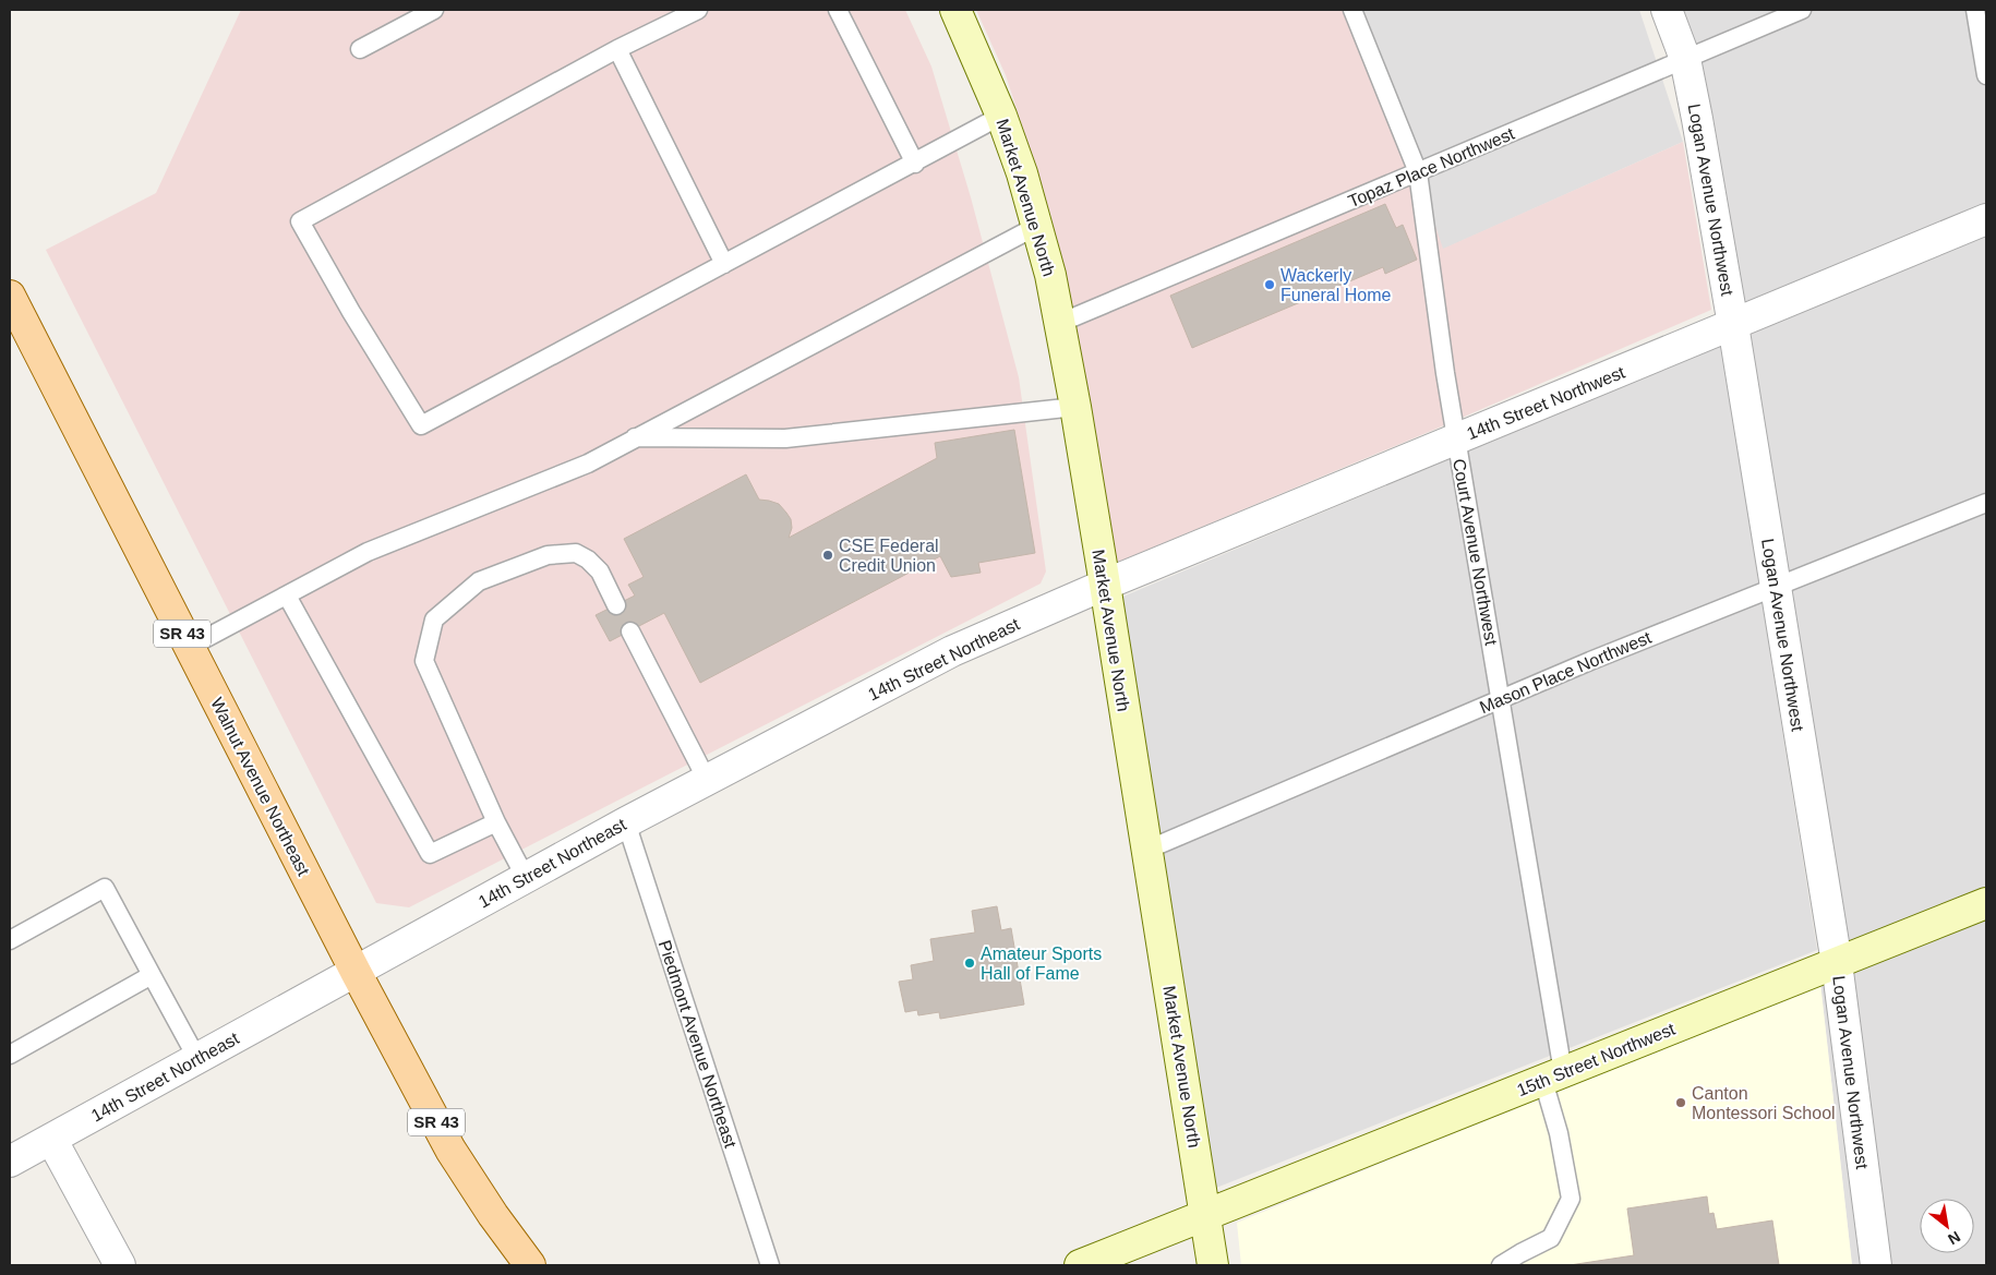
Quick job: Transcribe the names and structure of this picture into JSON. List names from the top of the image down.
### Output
{
  "streets": {
    "main road": ["SR 43", "Walnut Avenue Northeast"],
    "street": [
      "Market Avenue North",
      "Logan Avenue Northwest",
      "14th Street Northwest",
      "14th Street Northeast",
      "15th Street Northwest"
    ],
    "lane": [
      "Topaz Place Northwest",
      "Court Avenue Northwest",
      "Mason Place Northwest",
      "Piedmont Avenue Northeast"
    ]
  },
  "crossings": [
    ["Topaz Place Northwest", "Market Avenue North"],
    ["Topaz Place Northwest", "Logan Avenue Northwest"],
    ["Topaz Place Northwest", "Court Avenue Northwest"],
    ["Market Avenue North", "14th Street Northwest"],
    ["Market Avenue North", "14th Street Northeast"],
    ["Market Avenue North", "Mason Place Northwest"],
    ["Market Avenue North", "15th Street Northwest"],
    ["Logan Avenue Northwest", "14th Street Northwest"],
    ["Logan Avenue Northwest", "Mason Place Northwest"],
    ["Logan Avenue Northwest", "15th Street Northwest"],
    ["14th Street Northwest", "Court Avenue Northwest"],
    ["14th Street Northwest", "14th Street Northeast"],
    ["Court Avenue Northwest", "Mason Place Northwest"],
    ["Court Avenue Northwest", "15th Street Northwest"],
    ["14th Street Northeast", "Walnut Avenue Northeast"],
    ["14th Street Northeast", "Piedmont Avenue Northeast"]
  ],
  "places": [
    "Wackerly Funeral Home",
    "CSE Federal Credit Union",
    "Amateur Sports Hall of Fame",
    "Canton Montessori School"
  ],
  "north": "bottom right"
}
